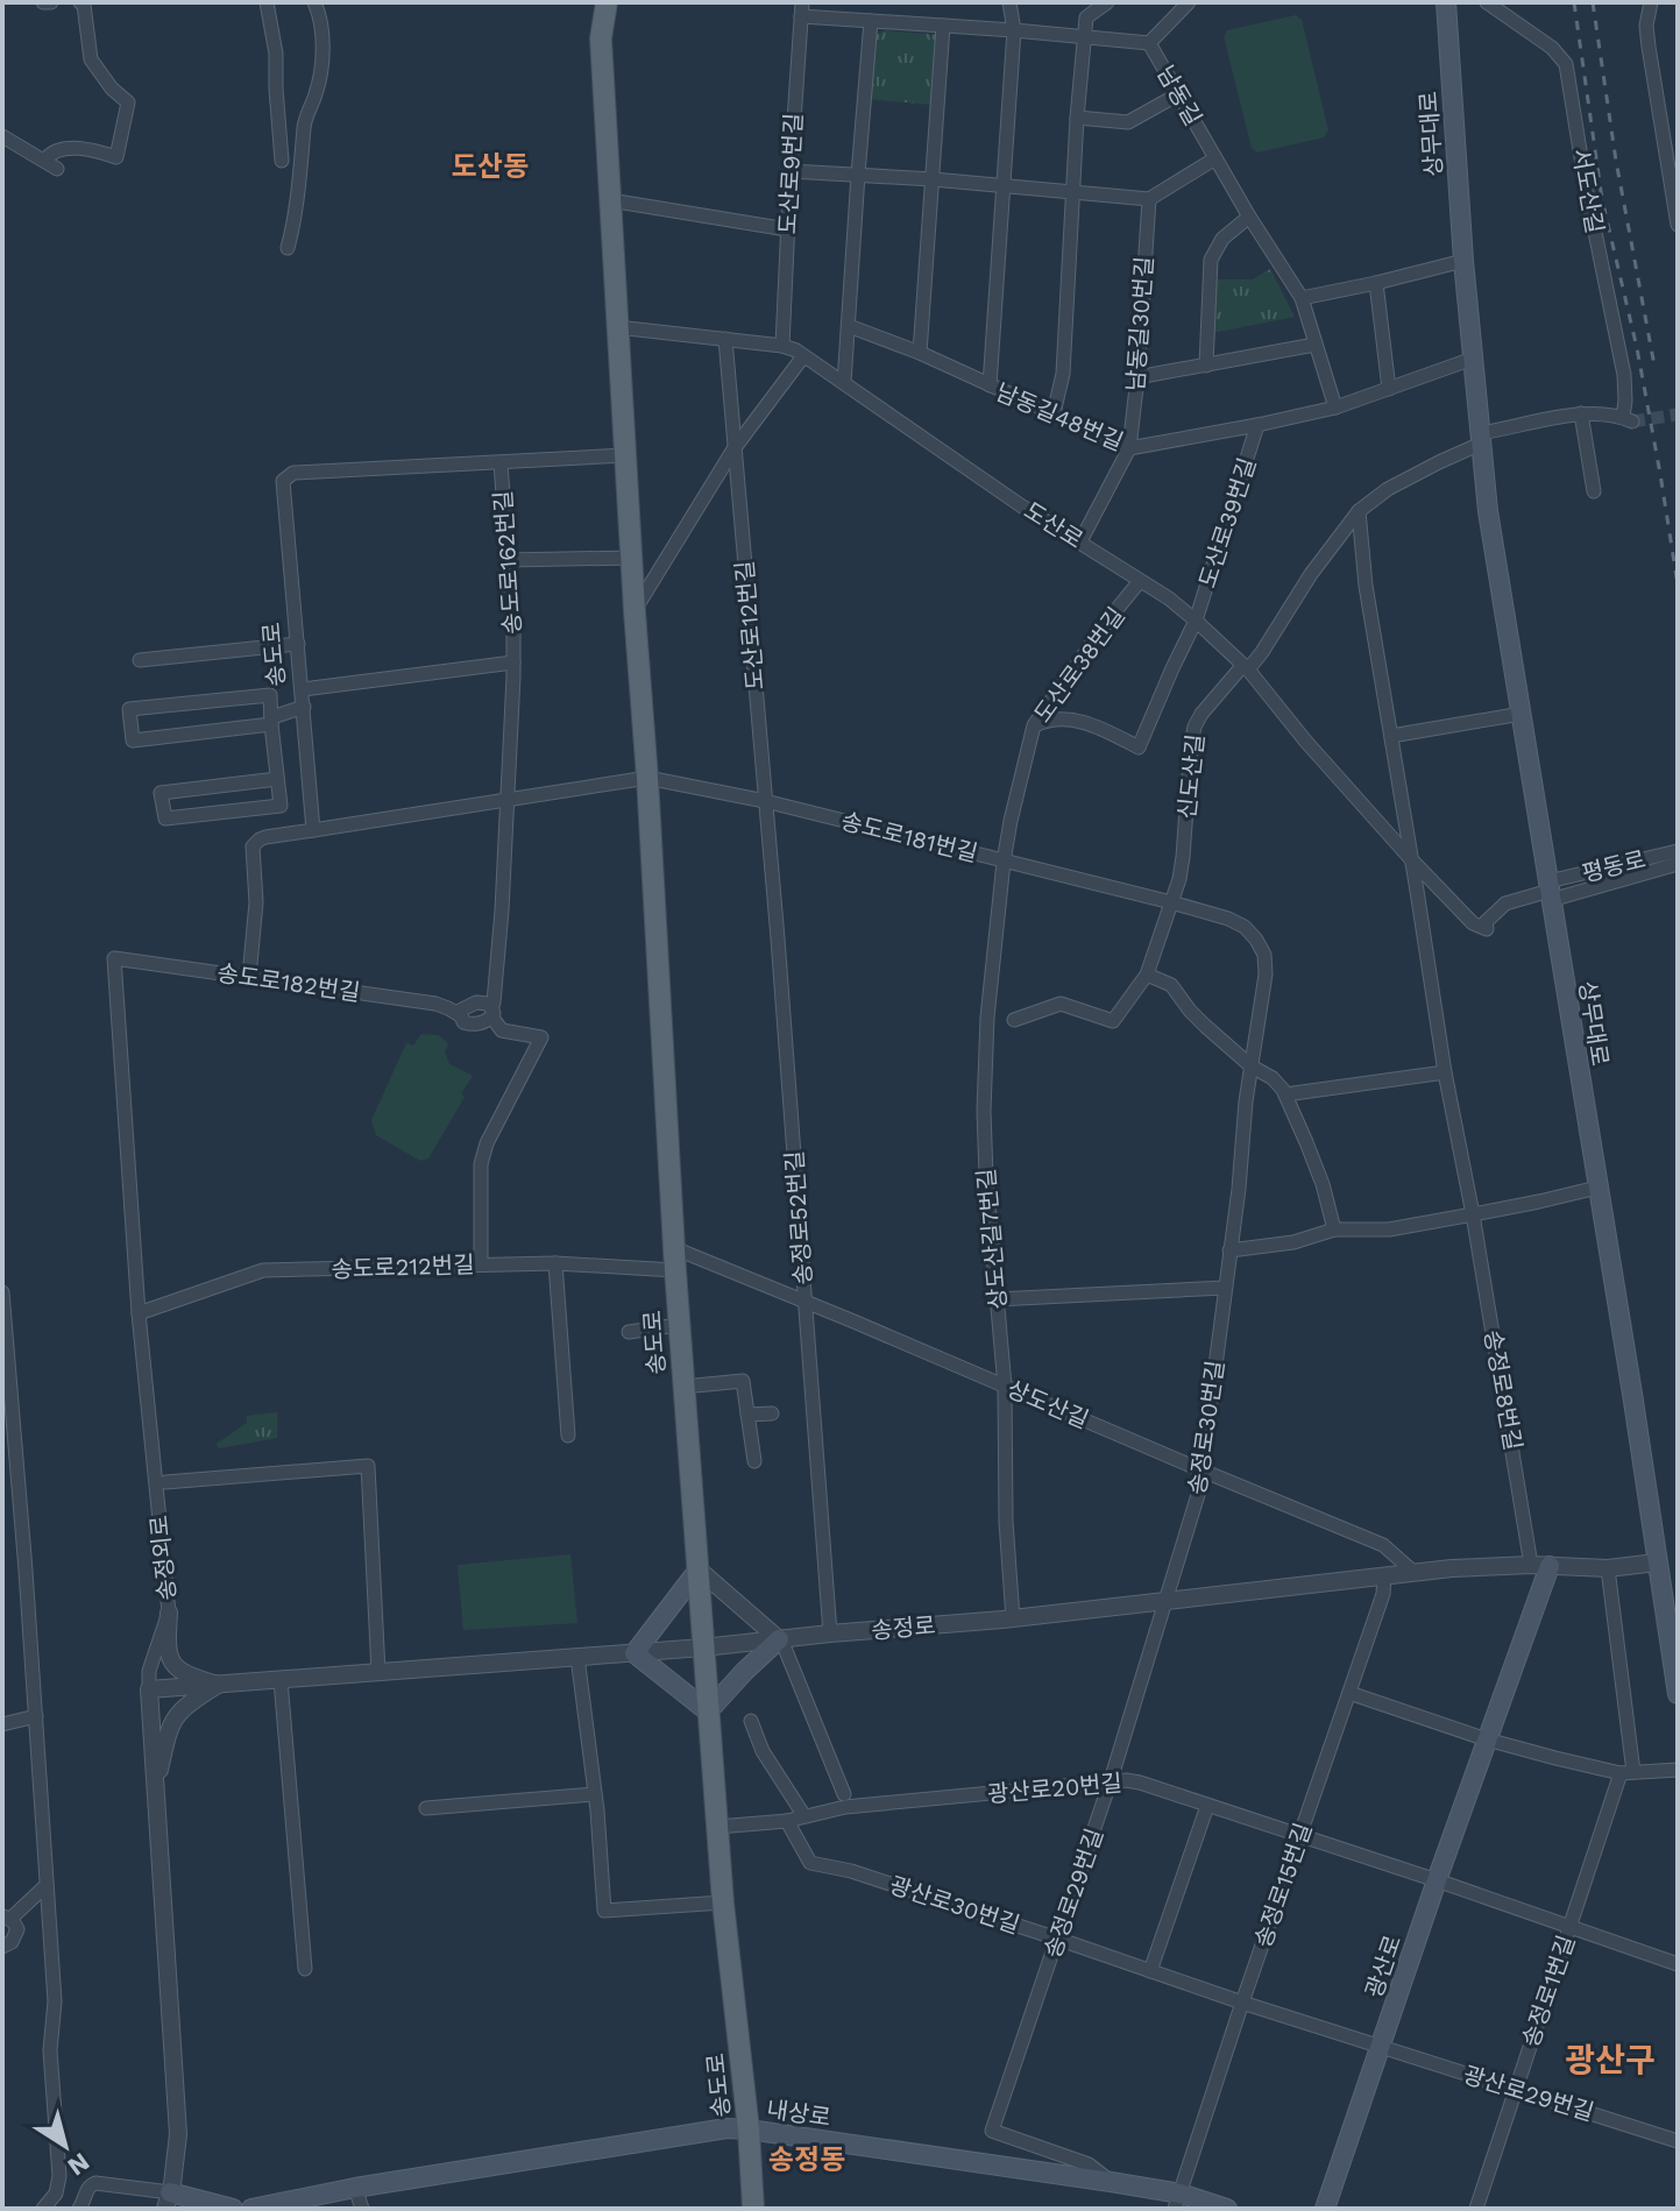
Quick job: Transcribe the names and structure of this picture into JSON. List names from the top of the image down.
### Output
{
  "streets": {
    "main road": [
      "상무대로",
      "송도로",
      "광산로",
      "내상로"
    ],
    "street": [
      "남동길",
      "도산로9번길",
      "서도산길",
      "남동길30번길",
      "남동길48번길",
      "도산로39번길",
      "도산로",
      "송도로162번길",
      "도산로12번길",
      "도산로38번길",
      "신도산길",
      "송도로181번길",
      "평동로",
      "송도로182번길",
      "송정로52번길",
      "상도산길7번길",
      "송도로212번길",
      "송정로8번길",
      "상도산길",
      "송정로30번길",
      "송정외로",
      "송정로",
      "광산로20번길",
      "송정로15번길",
      "송정로29번길",
      "광산로30번길",
      "송정로1번길",
      "광산로29번길"
    ]
  },
  "crossings": [
    ["남동길", "도산로9번길"],
    ["남동길", "남동길48번길"],
    ["상무대로", "도산로"],
    ["상무대로", "신도산길"],
    ["상무대로", "평동로"],
    ["상무대로", "송정로"],
    ["도산로9번길", "도산로"],
    ["서도산길", "신도산길"],
    ["남동길30번길", "남동길48번길"],
    ["남동길48번길", "도산로39번길"],
    ["도산로39번길", "도산로"],
    ["도산로39번길", "도산로38번길"],
    ["도산로", "도산로12번길"],
    ["도산로", "송도로"],
    ["도산로", "도산로38번길"],
    ["도산로", "신도산길"],
    ["도산로", "평동로"],
    ["도산로", "송정로8번길"],
    ["송도로162번길", "송도로"],
    ["도산로12번길", "송도로181번길"],
    ["도산로12번길", "송정로52번길"],
    ["송도로", "송도로181번길"],
    ["송도로", "송도로212번길"],
    ["송도로", "상도산길"],
    ["송도로", "송정로"],
    ["송도로", "광산로20번길"],
    ["송도로", "내상로"],
    ["도산로38번길", "송도로181번길"],
    ["도산로38번길", "상도산길7번길"],
    ["신도산길", "송도로181번길"],
    ["송도로181번길", "송정로52번길"],
    ["송도로181번길", "상도산길7번길"],
    ["송도로181번길", "송정로30번길"],
    ["송도로182번길", "송정외로"],
    ["송정로52번길", "상도산길"],
    ["송정로52번길", "송정로"],
    ["상도산길7번길", "상도산길"],
    ["상도산길7번길", "송정로"],
    ["송도로212번길", "상도산길"],
    ["송도로212번길", "송정외로"],
    ["송정로8번길", "송정로"],
    ["송정로8번길", "광산로"],
    ["상도산길", "송정로30번길"],
    ["상도산길", "송정로"],
    ["송정로30번길", "송정로"],
    ["송정로30번길", "송정로29번길"],
    ["송정외로", "송정로"],
    ["송정로", "송정로15번길"],
    ["송정로", "송정로29번길"],
    ["송정로", "광산로"],
    ["송정로", "송정로1번길"],
    ["광산로20번길", "송정로15번길"],
    ["광산로20번길", "송정로29번길"],
    ["광산로20번길", "광산로30번길"],
    ["광산로20번길", "광산로"],
    ["광산로20번길", "송정로1번길"],
    ["송정로15번길", "광산로30번길"],
    ["송정로15번길", "내상로"],
    ["송정로29번길", "광산로30번길"],
    ["송정로29번길", "내상로"],
    ["광산로30번길", "광산로"],
    ["광산로30번길", "광산로29번길"],
    ["광산로", "광산로29번길"],
    ["송정로1번길", "광산로29번길"]
  ],
  "districts": ["도산동", "광산구", "송정동"],
  "north": "bottom right"
}
